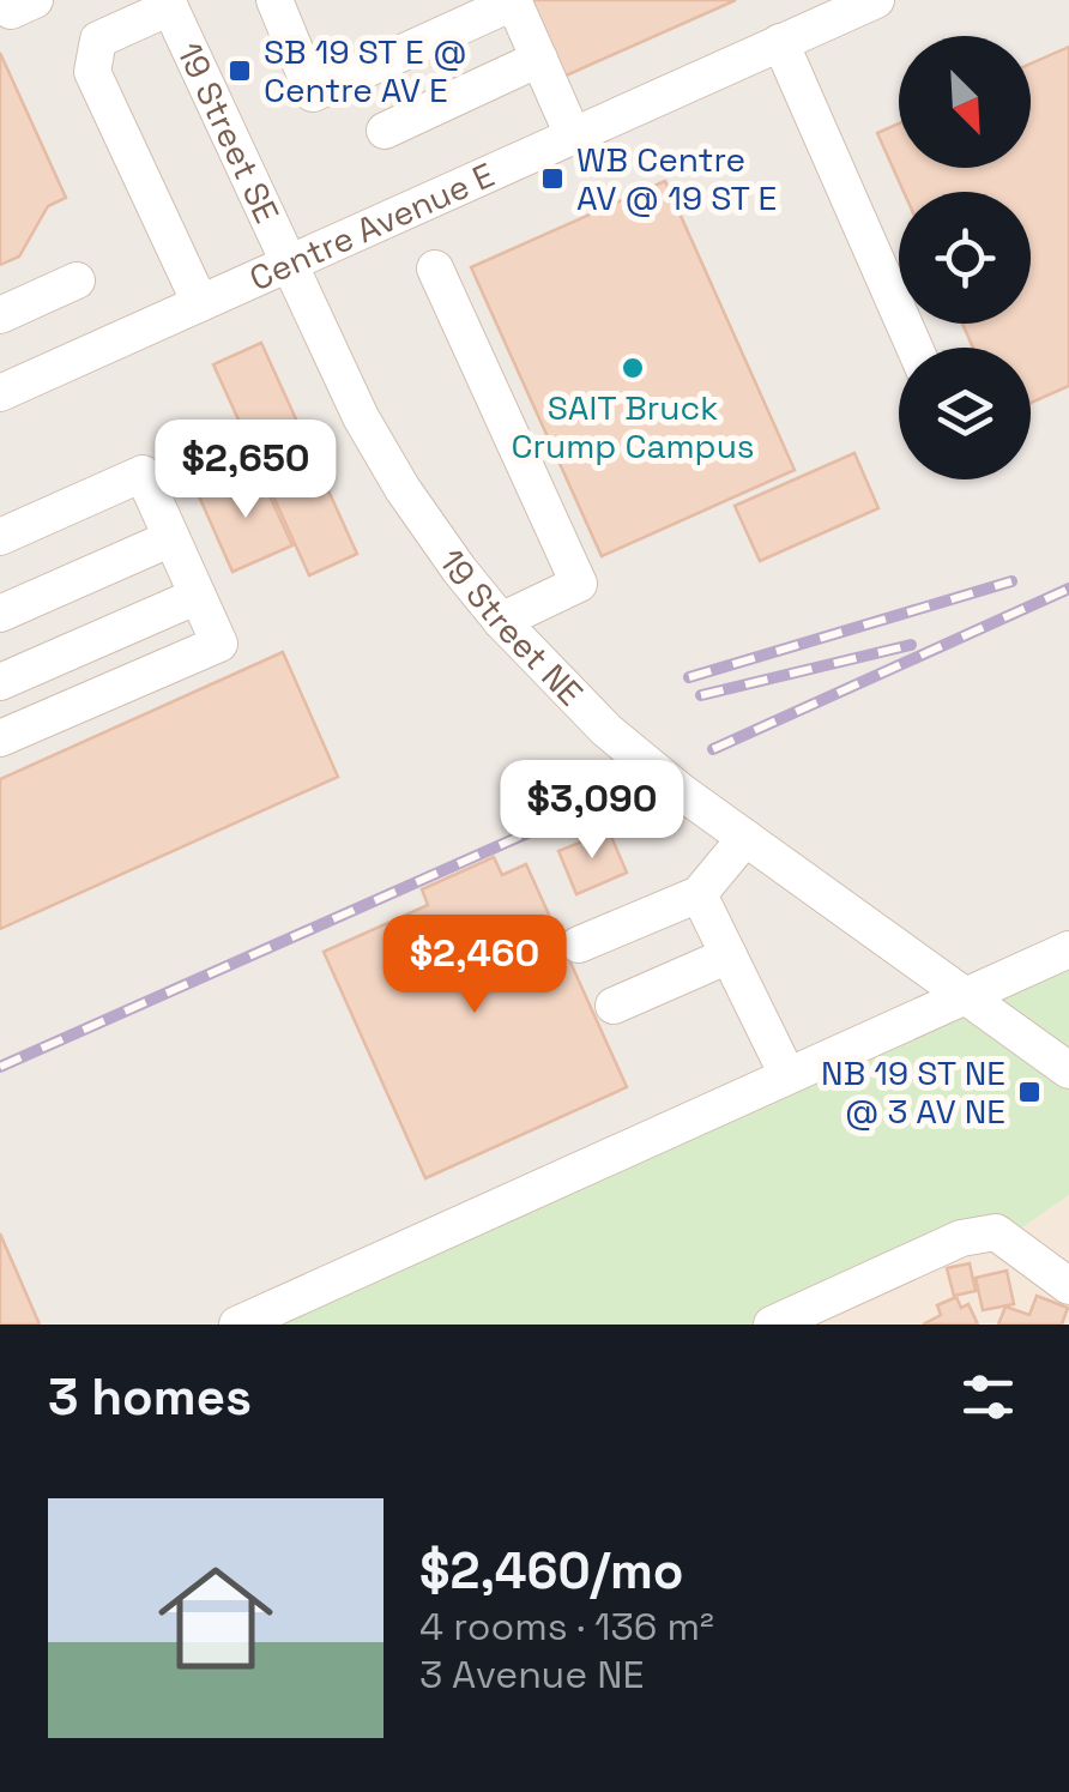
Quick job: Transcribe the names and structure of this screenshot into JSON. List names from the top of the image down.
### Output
{
  "streets": {
    "street": ["19 Street SE", "Centre Avenue E", "19 Street NE"]
  },
  "crossings": [
    ["19 Street SE", "Centre Avenue E"],
    ["19 Street SE", "19 Street NE"],
    ["Centre Avenue E", "19 Street NE"]
  ],
  "places": {
    "transit": ["SB 19 ST E @ Centre AV E", "WB Centre AV @ 19 ST E", "NB 19 ST NE @ 3 AV NE"],
    "other": ["SAIT Bruck Crump Campus"]
  },
  "north": "bottom right",
  "page": {
    "price": ["$2,650", "$3,090", "$2,460"],
    "heading": "3 homes",
    "list": [
      {
        "name": "$2,460/mo",
        "note": "4 rooms · 136 m² · 3 Avenue NE"
      }
    ]
  }
}
